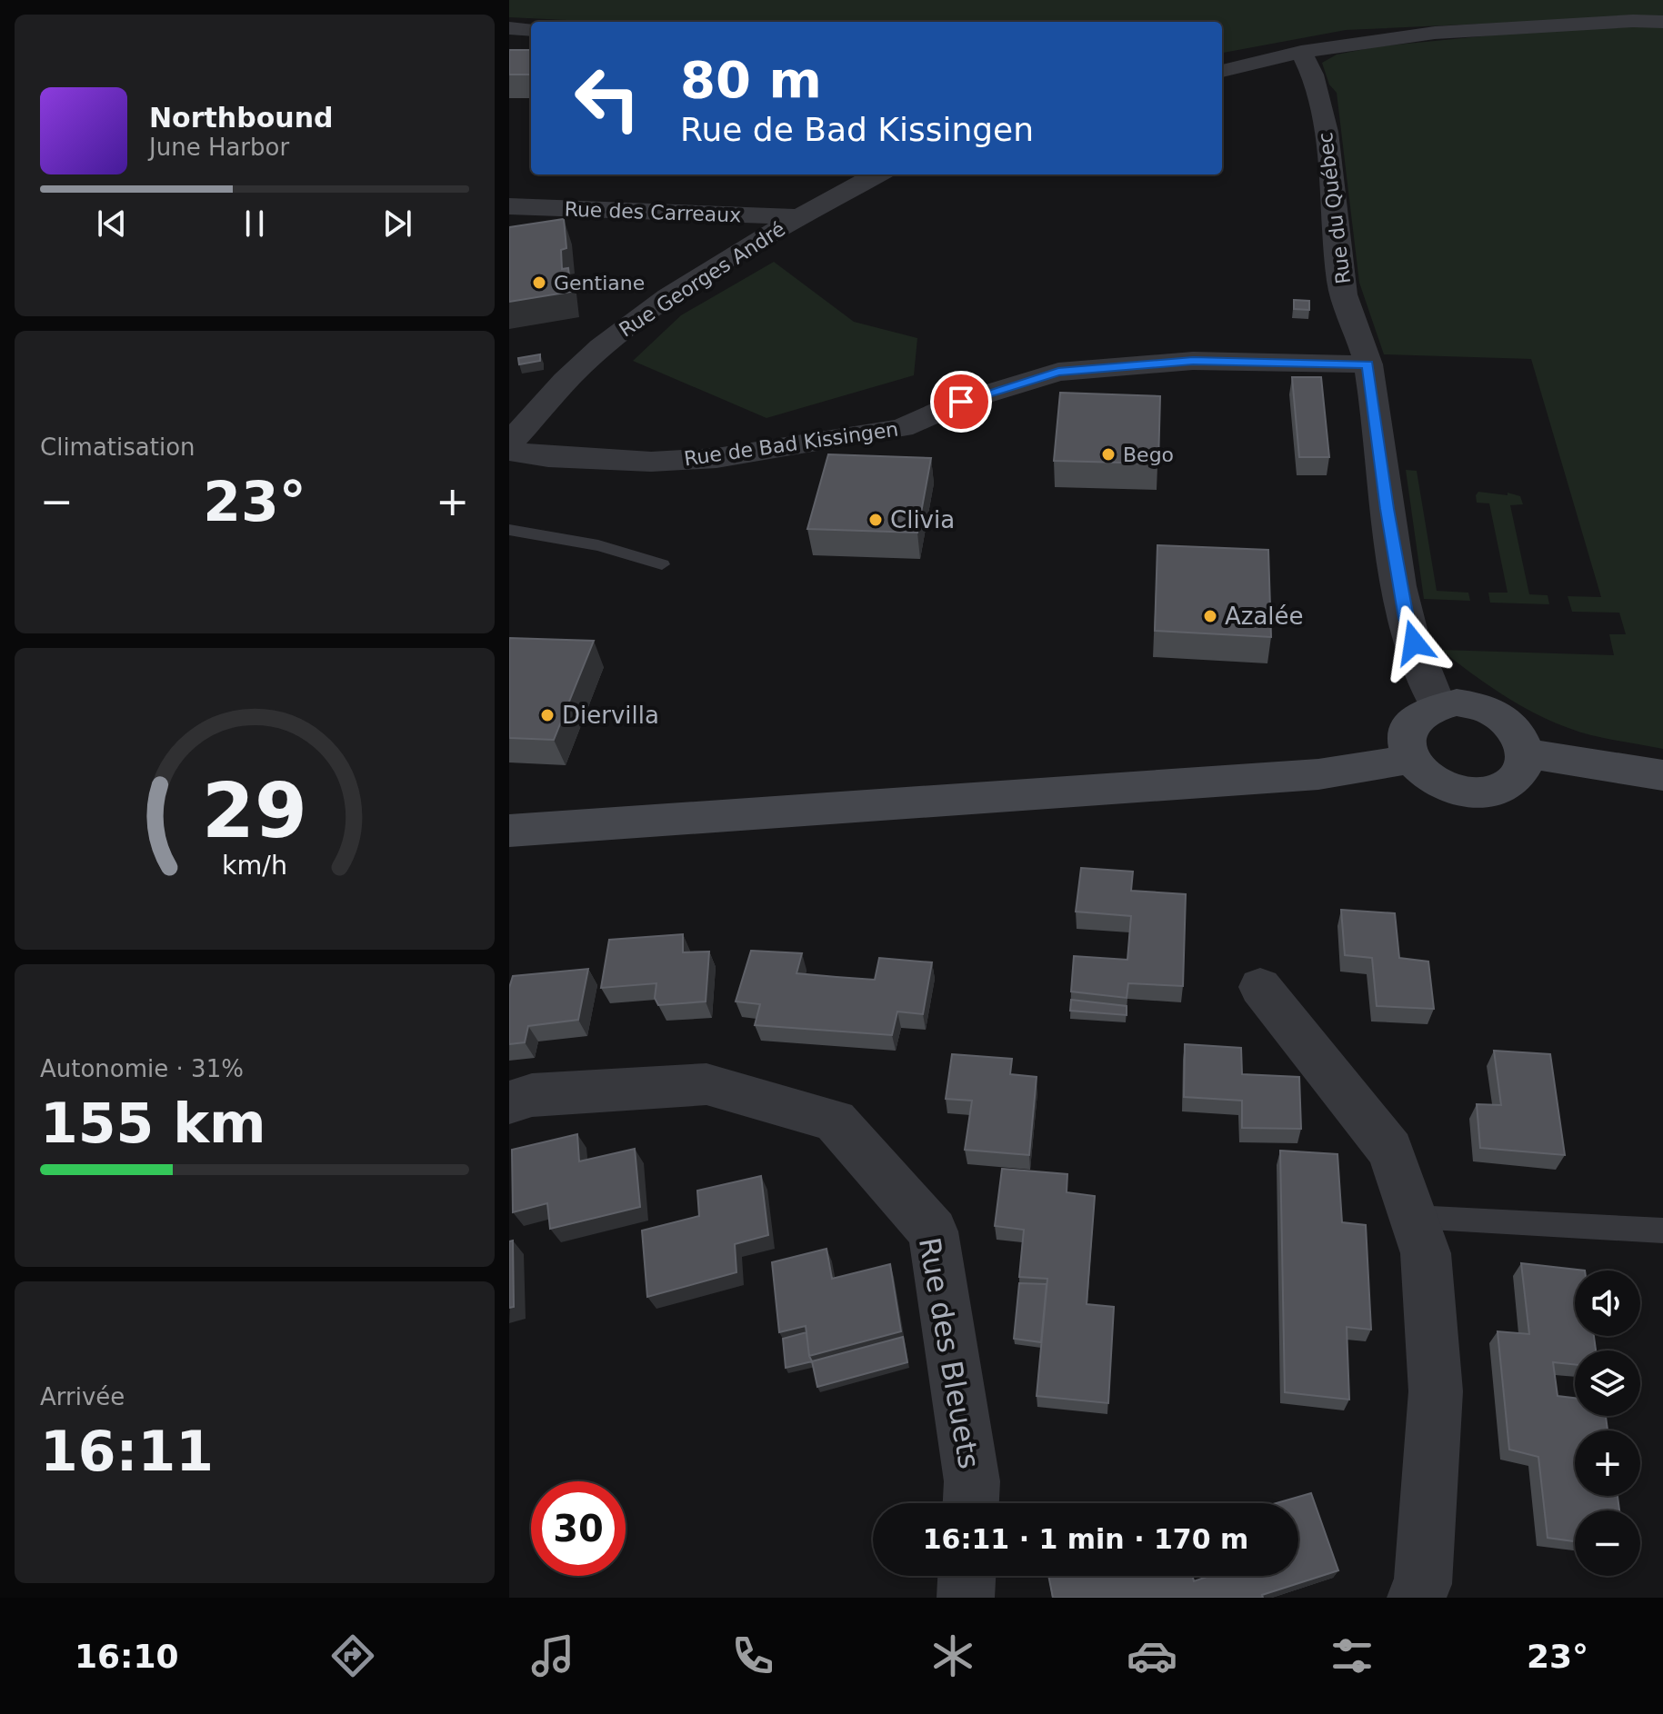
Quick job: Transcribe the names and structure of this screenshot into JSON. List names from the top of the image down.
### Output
{
  "streets": {
    "street": [
      "Rue du Québec",
      "Rue des Carreaux",
      "Rue Georges André",
      "Rue de Bad Kissingen",
      "Rue des Bleuets"
    ]
  },
  "crossings": [
    ["Rue du Québec", "Rue de Bad Kissingen"],
    ["Rue des Carreaux", "Rue Georges André"]
  ],
  "places": [
    "Gentiane",
    "Bego",
    "Clivia",
    "Azalée",
    "Diervilla"
  ],
  "page": {
    "turn": ["80 m", "Rue de Bad Kissingen"],
    "song": ["Northbound", "June Harbor"],
    "tile": [
      "Climatisation",
      ["Autonomie · 31%", "155 km"],
      ["Arrivée", "16:11"]
    ],
    "heat": ["−", "23°", "+"],
    "map_buttons": ["+", "−"],
    "limit": "30",
    "trip": "16:11 · 1 min · 170 m",
    "tabs": ["16:10", "23°"],
    "gauge": ["29", "km/h"]
  }
}
